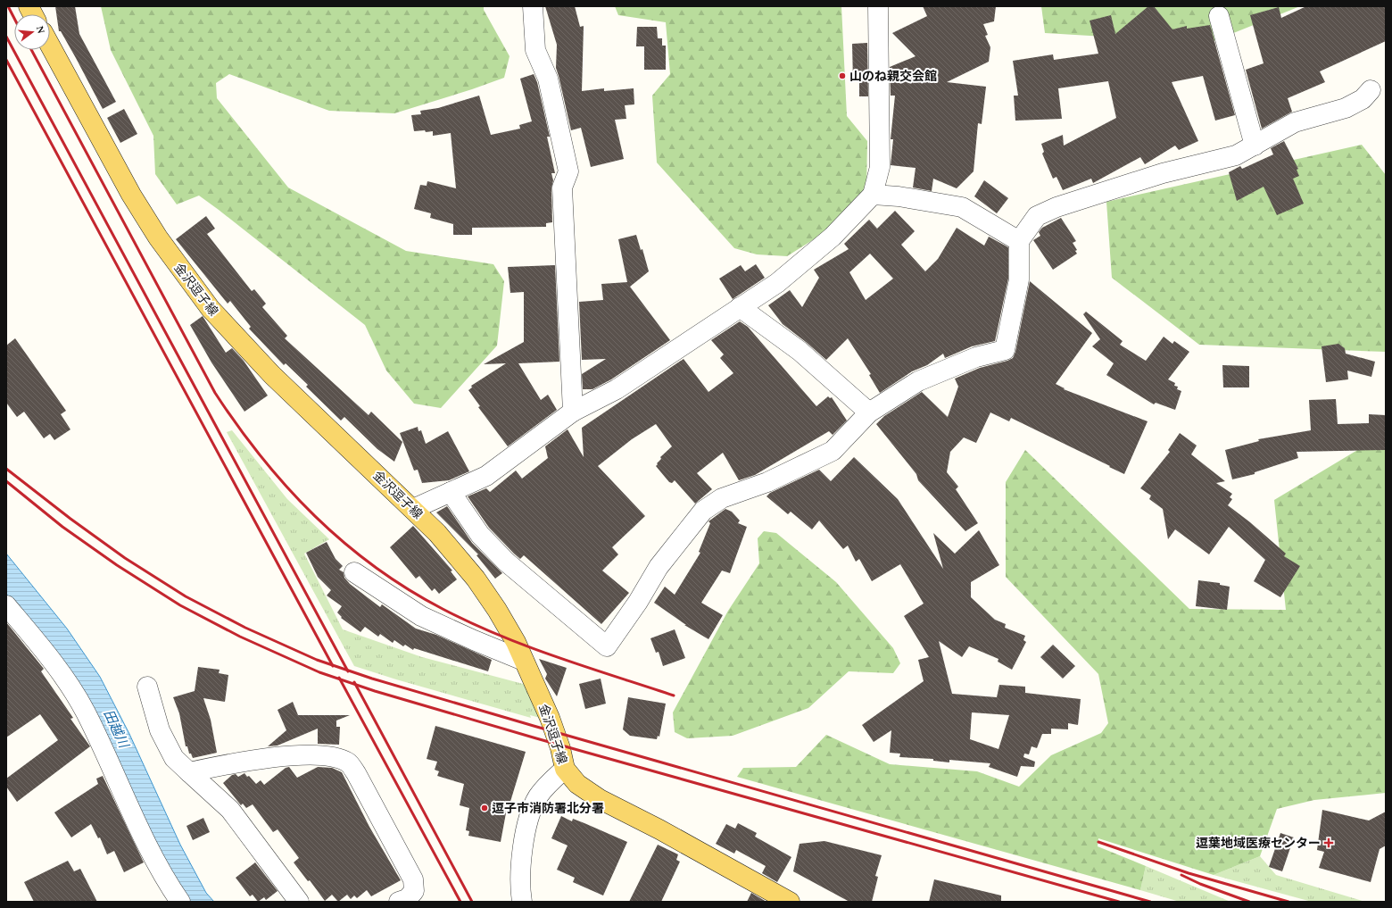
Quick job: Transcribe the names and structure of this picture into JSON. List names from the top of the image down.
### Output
{
  "streets": {
    "main road": ["金沢逗子線"]
  },
  "water": ["田越川"],
  "places": {
    "other": ["山のね親交会館", "逗子市消防署北分署"],
    "health": ["逗葉地域医療センター"]
  },
  "north": "right"
}
